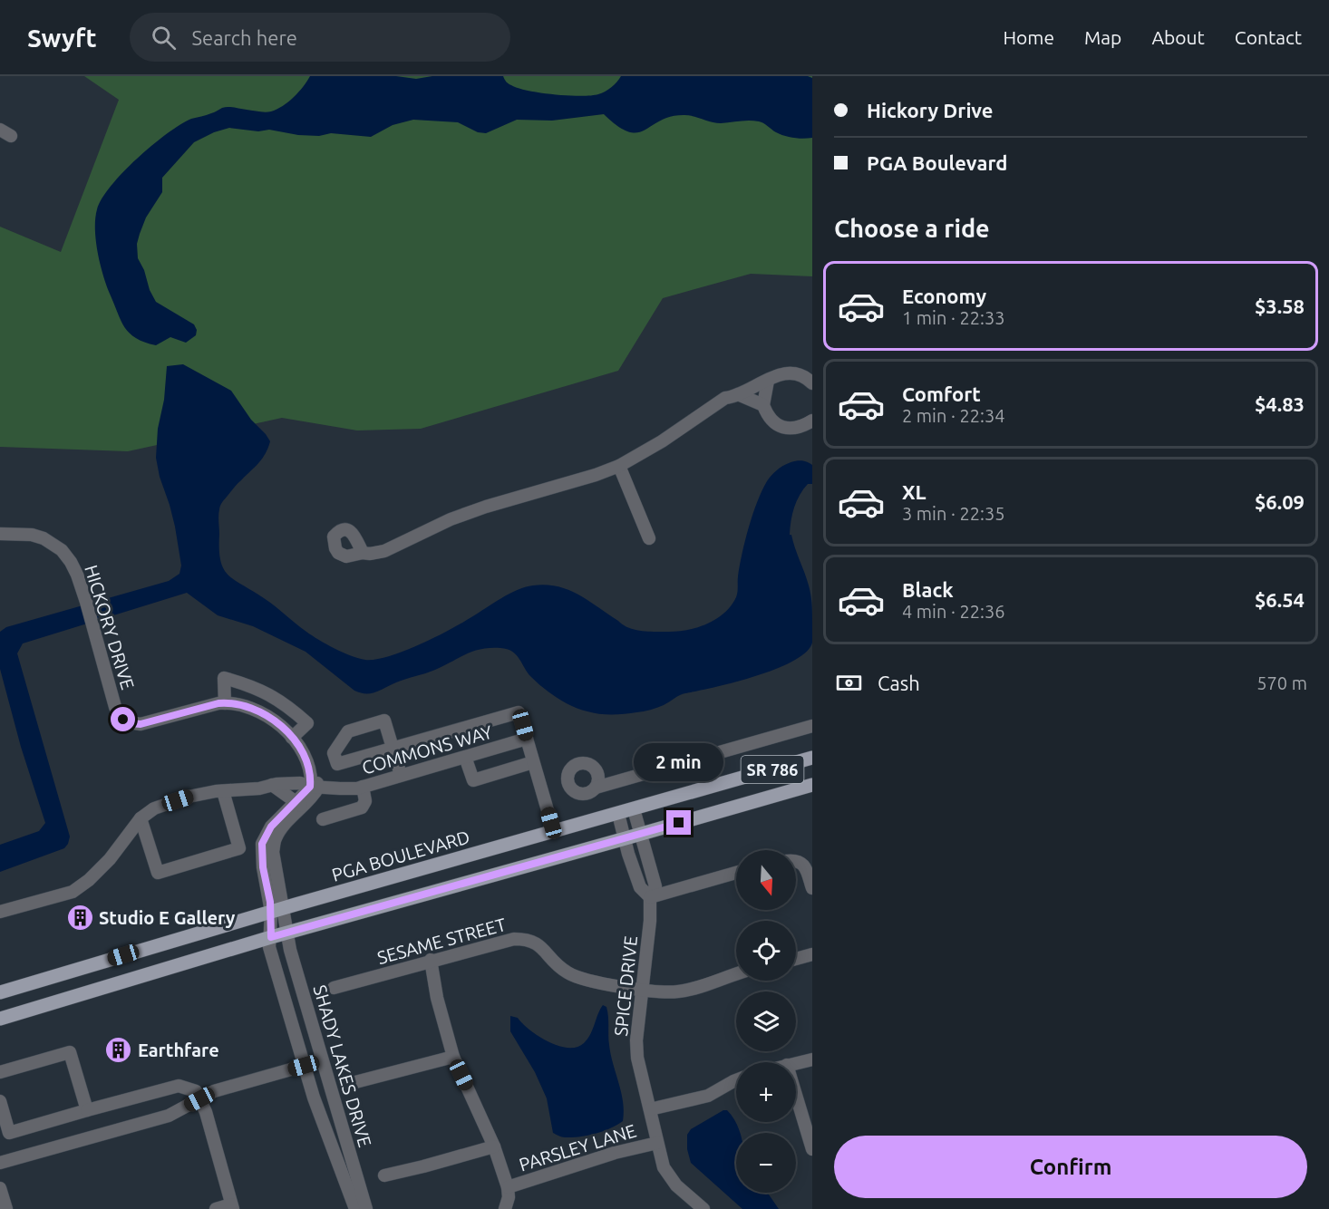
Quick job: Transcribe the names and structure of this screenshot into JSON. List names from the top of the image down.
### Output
{
  "streets": {
    "main road": ["SR 786", "PGA BOULEVARD"],
    "street": [
      "HICKORY DRIVE",
      "COMMONS WAY",
      "SESAME STREET",
      "SPICE DRIVE",
      "SHADY LAKES DRIVE",
      "PARSLEY LANE"
    ]
  },
  "crossings": [
    ["HICKORY DRIVE", "COMMONS WAY"],
    ["SR 786", "SPICE DRIVE"],
    ["SR 786", "SHADY LAKES DRIVE"],
    ["PGA BOULEVARD", "SPICE DRIVE"],
    ["SESAME STREET", "SPICE DRIVE"],
    ["SPICE DRIVE", "PARSLEY LANE"]
  ],
  "places": {
    "building": ["Studio E Gallery", "Earthfare"]
  },
  "north": "bottom",
  "page": {
    "header": "Swyft",
    "search": "Search here",
    "nav": [
      "Home",
      "Map",
      "About",
      "Contact"
    ],
    "banner": ["Hickory Drive", "PGA Boulevard"],
    "heading": "Choose a ride",
    "list": [
      {
        "name": "Economy",
        "note": "1 min · 22:33",
        "value": "$3.58"
      },
      {
        "name": "Comfort",
        "note": "2 min · 22:34",
        "value": "$4.83"
      },
      {
        "name": "XL",
        "note": "3 min · 22:35",
        "value": "$6.09"
      },
      {
        "name": "Black",
        "note": "4 min · 22:36",
        "value": "$6.54"
      }
    ],
    "pay": ["Cash", "570 m"],
    "bubble": "2 min",
    "map_buttons": ["+", "−"],
    "buttons": "Confirm"
  }
}
